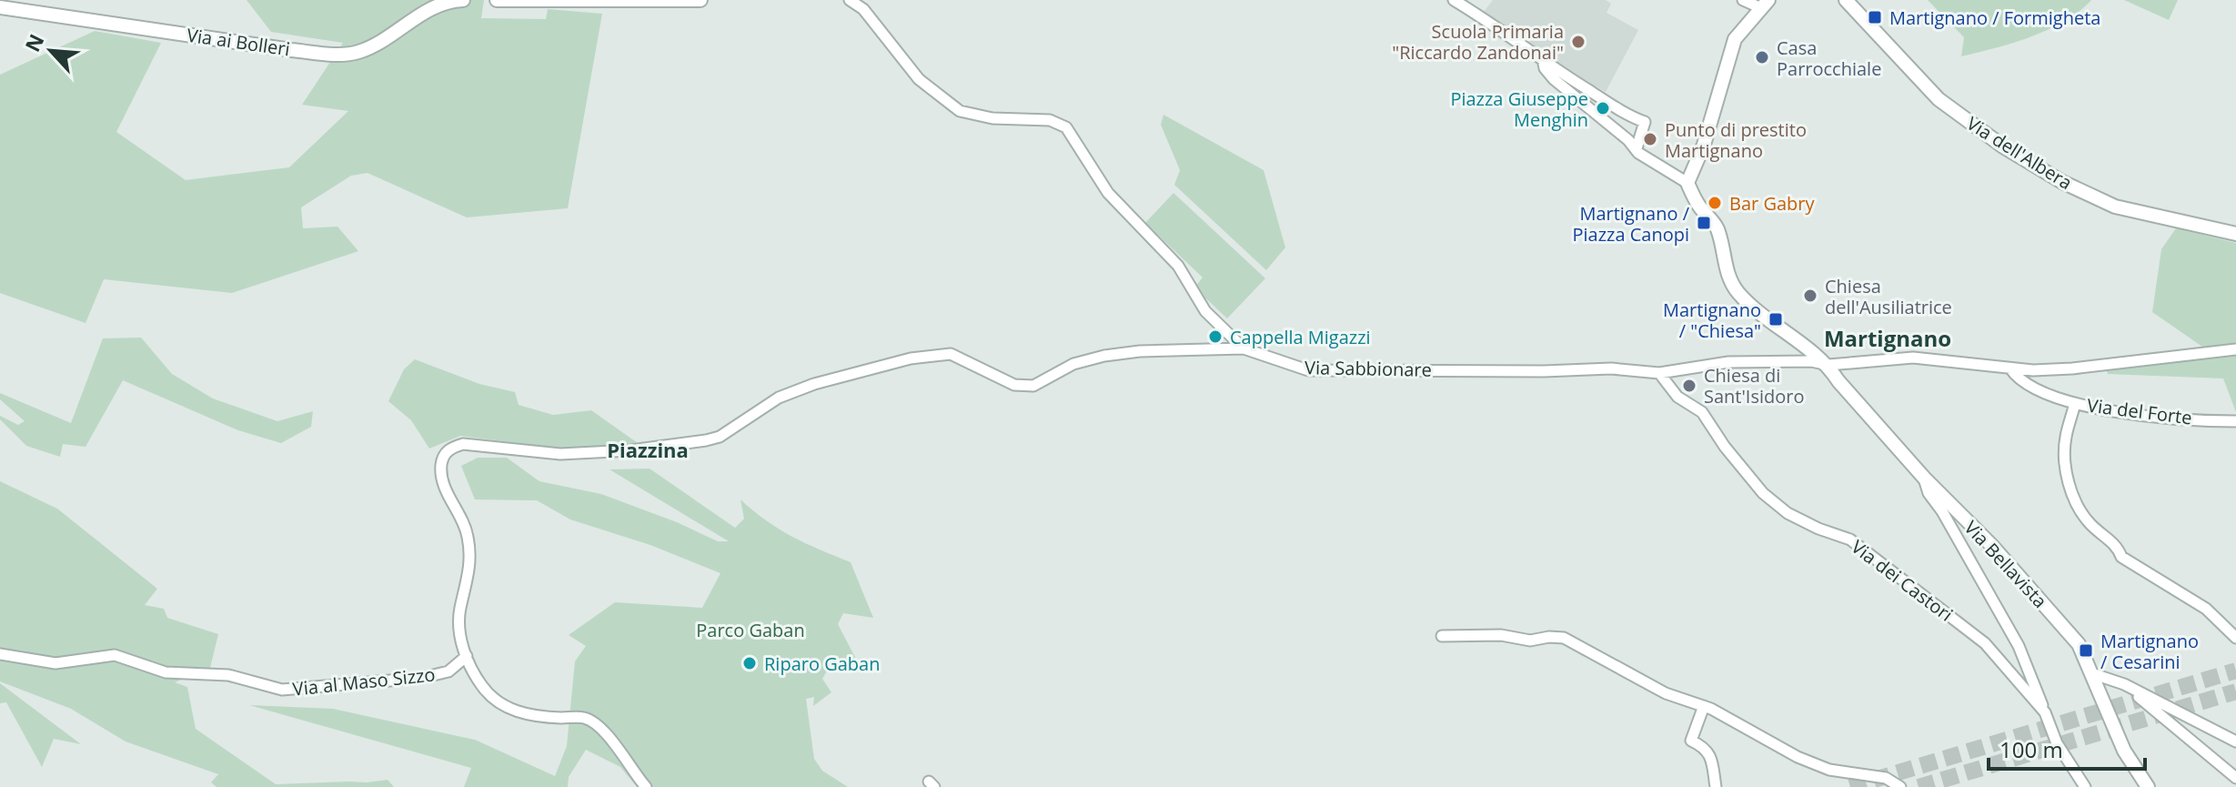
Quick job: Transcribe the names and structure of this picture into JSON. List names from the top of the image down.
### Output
{
  "streets": {
    "street": [
      "Via ai Bolleri",
      "Via dell'Albera",
      "Via Sabbionare",
      "Via del Forte",
      "Via Bellavista",
      "Via dei Castori",
      "Via al Maso Sizzo"
    ]
  },
  "crossings": [
    ["Via Sabbionare", "Via del Forte"],
    ["Via Sabbionare", "Via Bellavista"],
    ["Via Sabbionare", "Via dei Castori"],
    ["Via del Forte", "Via Bellavista"],
    ["Via Bellavista", "Via dei Castori"]
  ],
  "districts": ["Martignano", "Piazzina"],
  "parks": ["Parco Gaban"],
  "places": {
    "transit": [
      "Martignano / Formigheta",
      "Martignano / Piazza Canopi",
      "Martignano / \"Chiesa\"",
      "Martignano / Cesarini"
    ],
    "other": [
      "Scuola Primaria \"Riccardo Zandonai\"",
      "Casa Parrocchiale",
      "Piazza Giuseppe Menghin",
      "Punto di prestito Martignano",
      "Bar Gabry",
      "Chiesa dell'Ausiliatrice",
      "Cappella Migazzi",
      "Chiesa di Sant'Isidoro",
      "Riparo Gaban"
    ]
  },
  "scale_bar": "100 m",
  "north": "top left"
}
